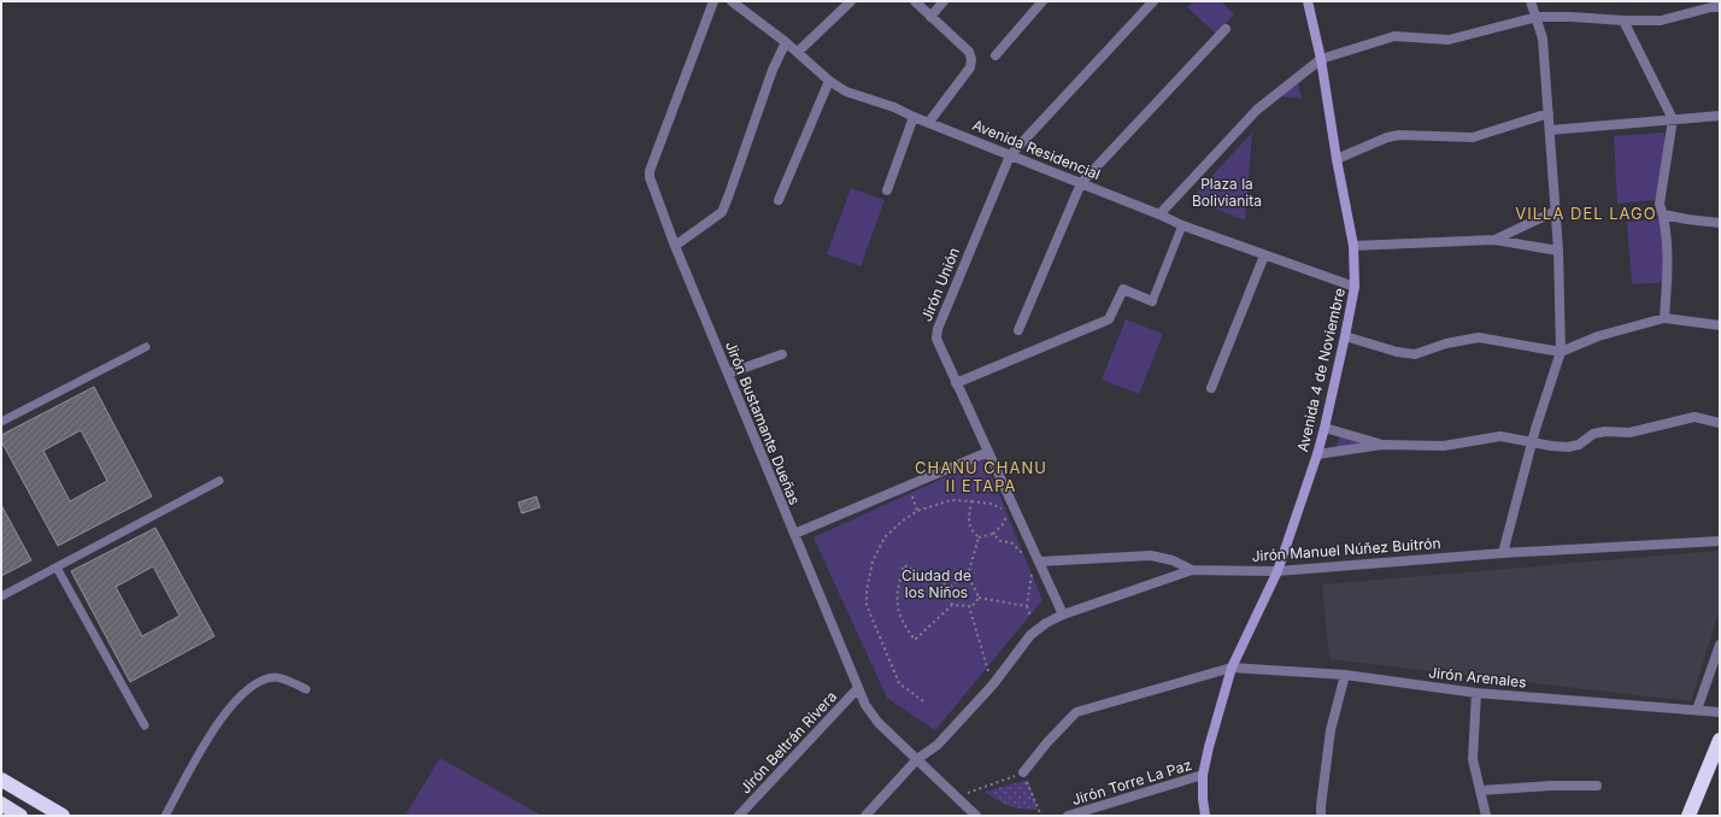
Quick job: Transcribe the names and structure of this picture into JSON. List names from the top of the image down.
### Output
{
  "streets": {
    "street": [
      "Avenida Residencial",
      "Jirón Unión",
      "Avenida 4 de Noviembre",
      "Jirón Bustamante Dueñas",
      "Jirón Manuel Núñez Buitrón",
      "Jirón Arenales",
      "Jirón Beltrán Rivera",
      "Jirón Torre La Paz"
    ]
  },
  "crossings": [
    ["Avenida Residencial", "Jirón Unión"],
    ["Avenida Residencial", "Avenida 4 de Noviembre"],
    ["Jirón Unión", "Jirón Manuel Núñez Buitrón"],
    ["Avenida 4 de Noviembre", "Jirón Manuel Núñez Buitrón"],
    ["Avenida 4 de Noviembre", "Jirón Arenales"],
    ["Avenida 4 de Noviembre", "Jirón Torre La Paz"],
    ["Jirón Bustamante Dueñas", "Jirón Manuel Núñez Buitrón"],
    ["Jirón Bustamante Dueñas", "Jirón Beltrán Rivera"]
  ],
  "districts": ["VILLA DEL LAGO", "CHANU CHANU II ETAPA"],
  "parks": ["Plaza la Bolivianita", "Ciudad de los Niños"]
}
